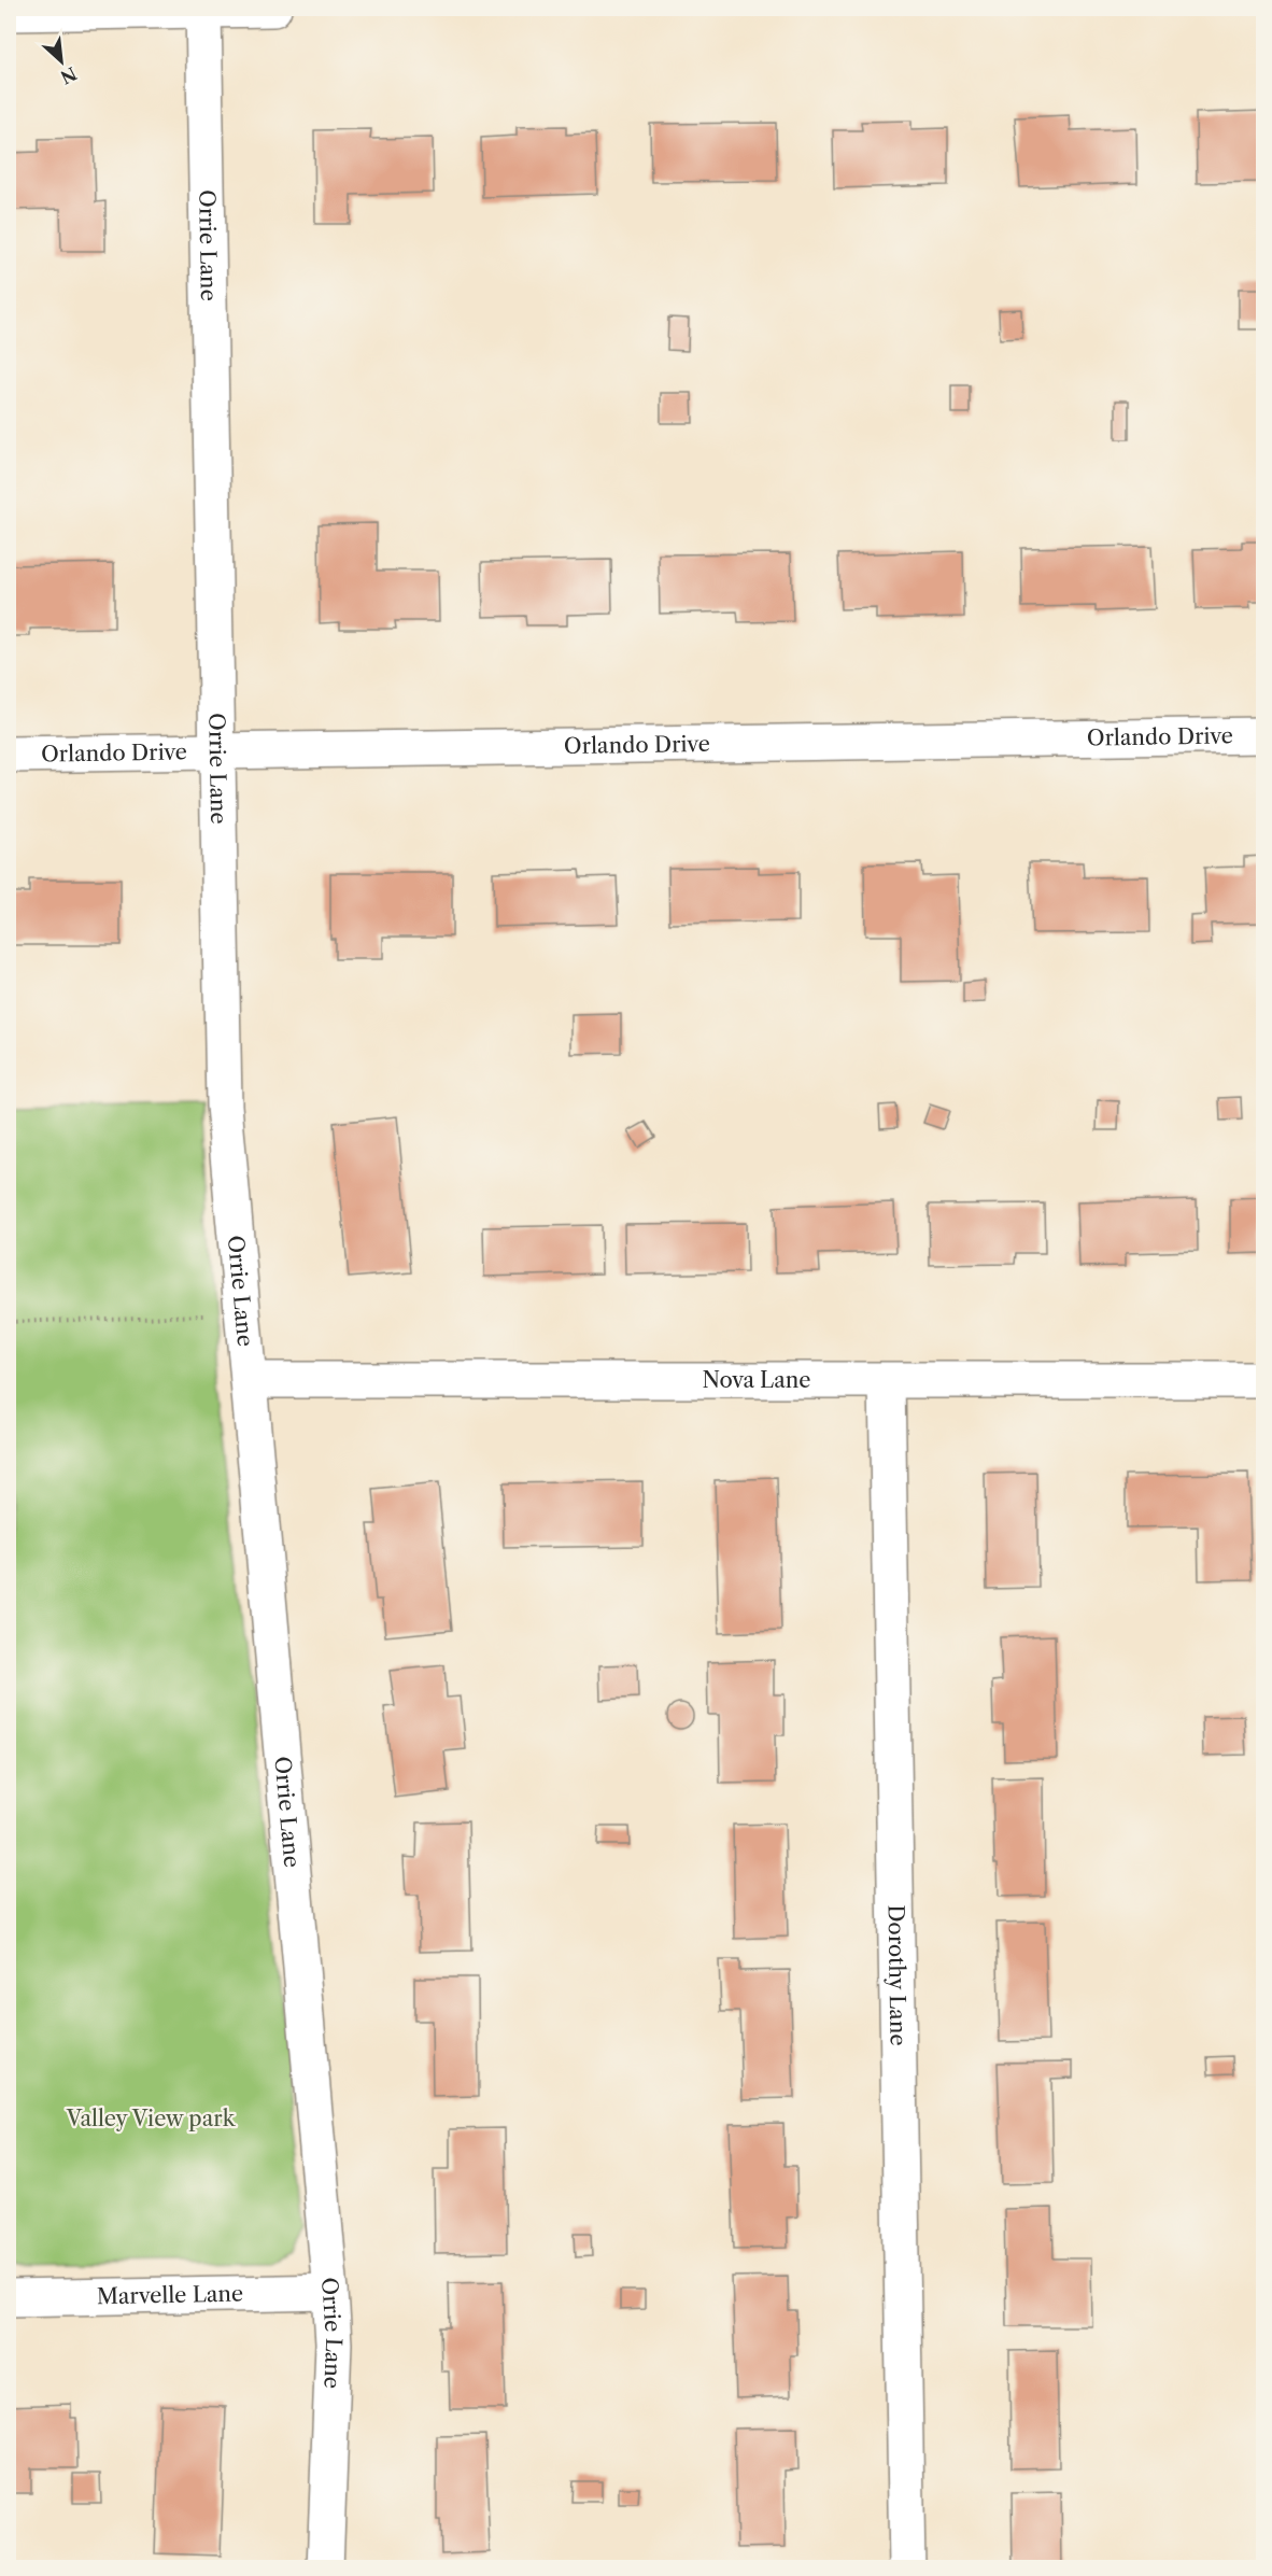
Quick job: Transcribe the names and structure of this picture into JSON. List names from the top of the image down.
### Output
{
  "streets": {
    "street": [
      "Orrie Lane",
      "Orlando Drive",
      "Nova Lane",
      "Dorothy Lane",
      "Marvelle Lane"
    ]
  },
  "crossings": [
    ["Orrie Lane", "Orlando Drive"],
    ["Orrie Lane", "Nova Lane"],
    ["Orrie Lane", "Marvelle Lane"],
    ["Nova Lane", "Dorothy Lane"]
  ],
  "parks": ["Valley View park"],
  "north": "bottom right"
}
